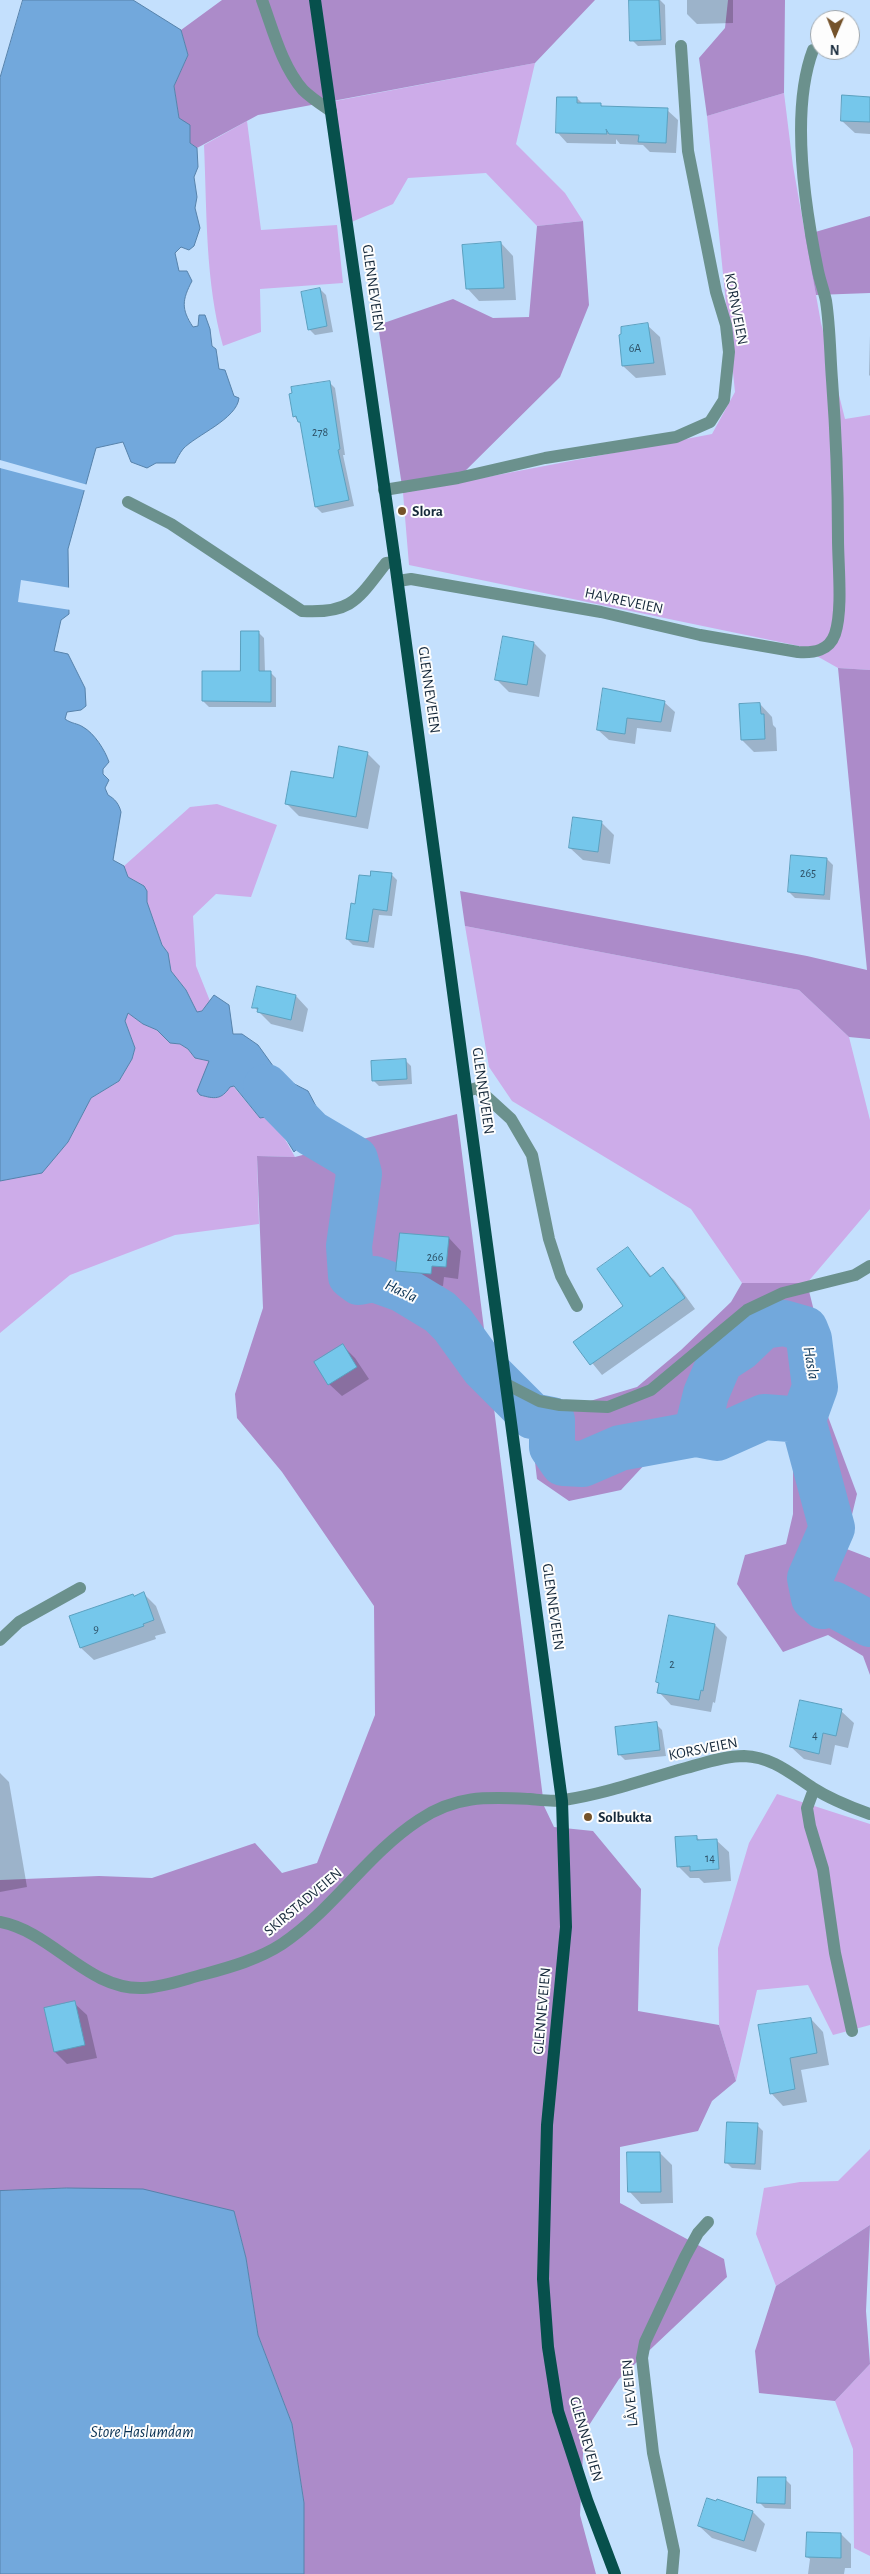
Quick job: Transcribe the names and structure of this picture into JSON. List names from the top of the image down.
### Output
{
  "streets": {
    "main road": ["GLENNEVEIEN"],
    "street": [
      "KORNVEIEN",
      "HAVREVEIEN",
      "KORSVEIEN",
      "SKIRSTADVEIEN",
      "LÅVEVEIEN"
    ]
  },
  "crossings": [
    ["GLENNEVEIEN", "KORNVEIEN"],
    ["GLENNEVEIEN", "HAVREVEIEN"],
    ["GLENNEVEIEN", "KORSVEIEN"],
    ["GLENNEVEIEN", "SKIRSTADVEIEN"],
    ["KORSVEIEN", "SKIRSTADVEIEN"]
  ],
  "water": ["Hasla", "Store Haslumdam"],
  "places": ["Slora", "Solbukta"],
  "house_numbers": [
    "6A",
    "278",
    "265",
    "266",
    "9",
    "2",
    "4",
    "14"
  ],
  "north": "bottom"
}
